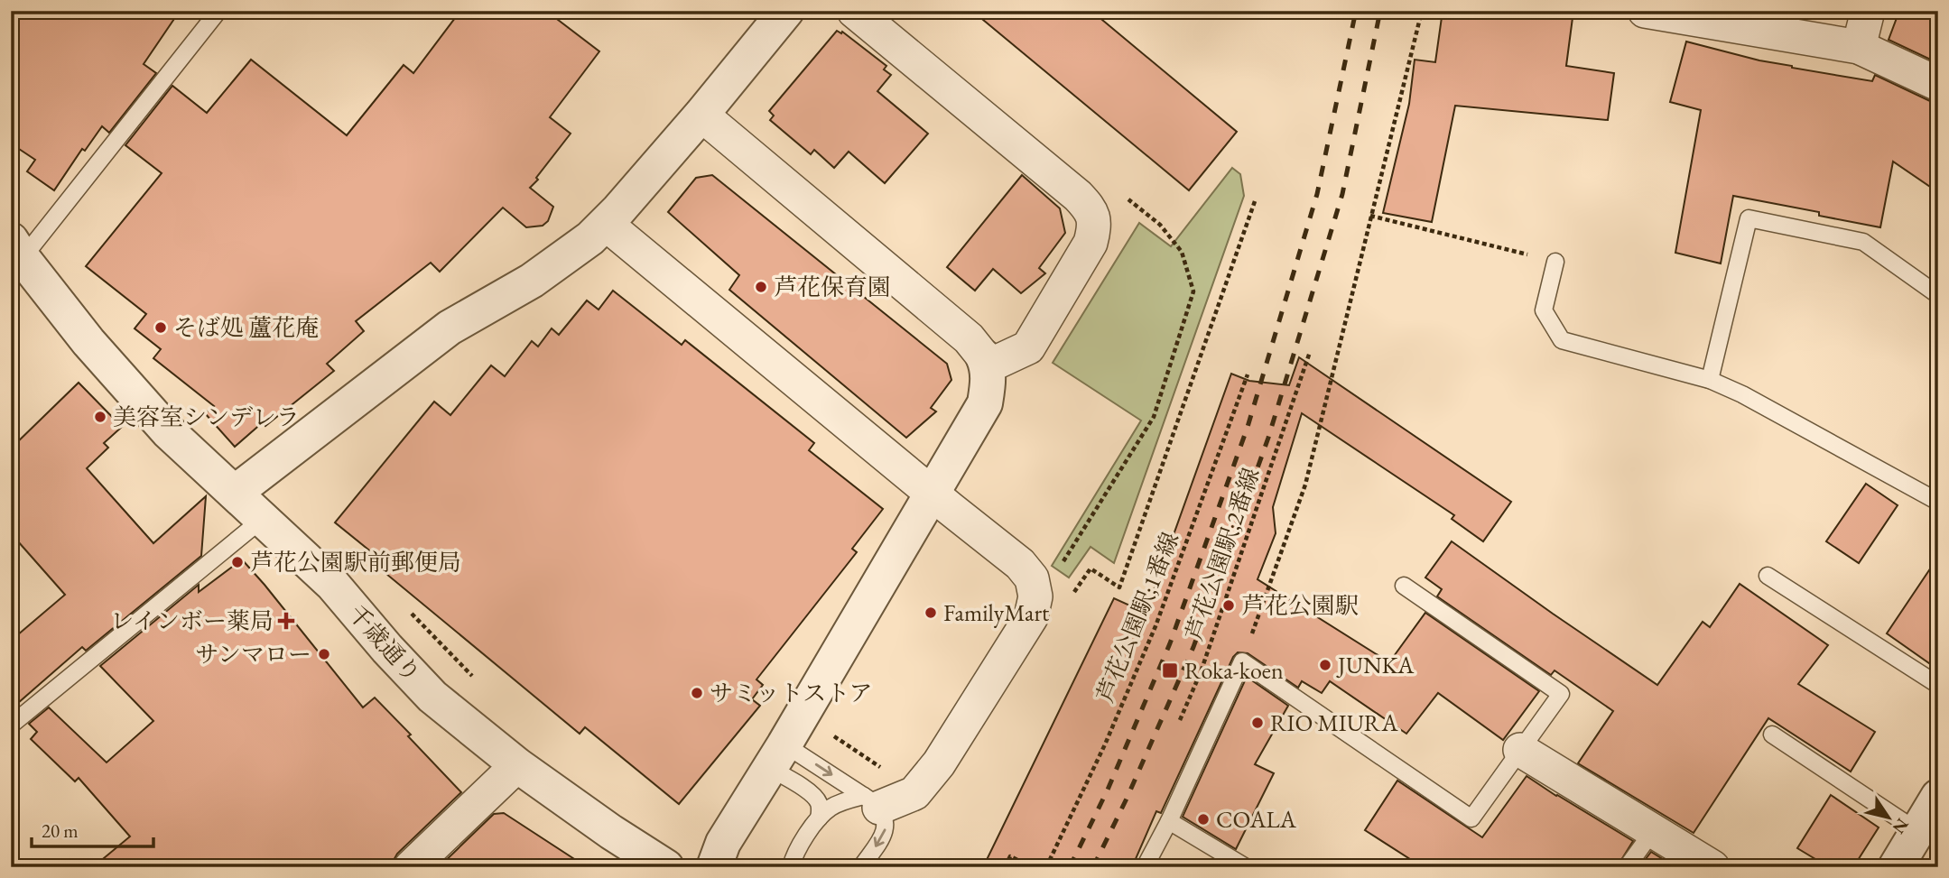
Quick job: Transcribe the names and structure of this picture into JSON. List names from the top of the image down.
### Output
{
  "streets": {
    "street": ["千歳通り"],
    "path": ["芦花公園駅;2番線", "芦花公園駅;1番線"]
  },
  "places": {
    "other": [
      "芦花保育園",
      "そば処 蘆花庵",
      "美容室シンデレラ",
      "芦花公園駅前郵便局",
      "芦花公園駅",
      "FamilyMart",
      "サンマロー",
      "JUNKA",
      "サミットストア",
      "RIO MIURA",
      "COALA"
    ],
    "health": ["レインボー薬局"],
    "transit": ["Roka-koen"]
  },
  "scale_bar": "20 m",
  "north": "bottom right"
}
